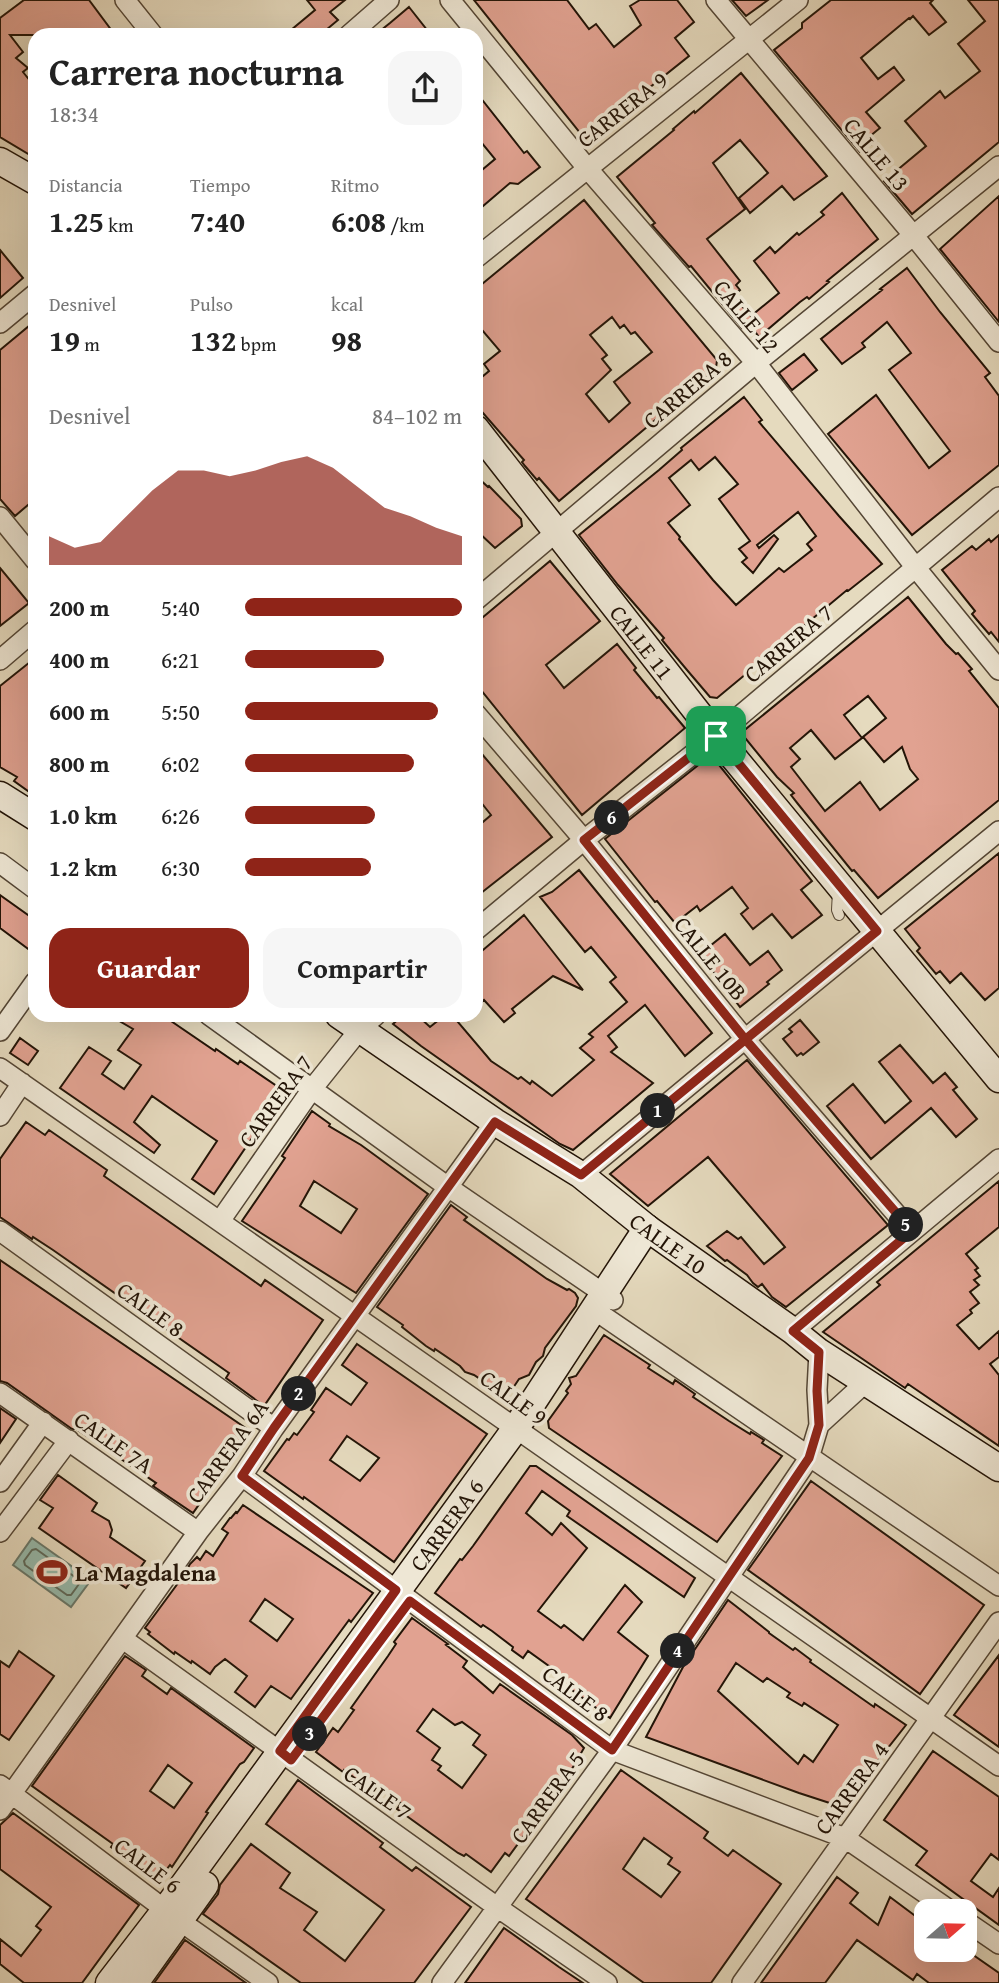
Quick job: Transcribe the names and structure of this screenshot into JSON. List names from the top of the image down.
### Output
{
  "streets": {
    "main road": ["CALLE 11", "CALLE 10", "CARRERA 6"],
    "street": [
      "CARRERA 9",
      "CALLE 13",
      "CALLE 12",
      "CARRERA 8",
      "CARRERA 7",
      "CALLE 10B",
      "CALLE 8",
      "CALLE 9",
      "CALLE 7A",
      "CARRERA 6A",
      "CARRERA 4",
      "CALLE 7",
      "CARRERA 5",
      "CALLE 6"
    ]
  },
  "crossings": [
    ["CARRERA 9", "CALLE 13"],
    ["CARRERA 9", "CALLE 12"],
    ["CALLE 13", "CARRERA 8"],
    ["CALLE 12", "CARRERA 8"],
    ["CALLE 12", "CARRERA 7"],
    ["CARRERA 8", "CALLE 11"],
    ["CALLE 11", "CARRERA 7"],
    ["CARRERA 7", "CALLE 10B"],
    ["CARRERA 7", "CALLE 9"],
    ["CALLE 10", "CARRERA 6A"],
    ["CALLE 10", "CARRERA 6"],
    ["CALLE 10", "CARRERA 5"],
    ["CALLE 8", "CARRERA 6A"],
    ["CALLE 8", "CARRERA 6"],
    ["CALLE 8", "CARRERA 4"],
    ["CALLE 8", "CARRERA 5"],
    ["CALLE 9", "CARRERA 6A"],
    ["CALLE 9", "CARRERA 6"],
    ["CALLE 9", "CARRERA 4"],
    ["CALLE 9", "CARRERA 5"],
    ["CALLE 7A", "CARRERA 6A"],
    ["CARRERA 6A", "CALLE 7"],
    ["CARRERA 6A", "CALLE 6"],
    ["CARRERA 6", "CALLE 7"],
    ["CARRERA 6", "CALLE 6"],
    ["CALLE 7", "CARRERA 5"]
  ],
  "places": {
    "sports": ["La Magdalena"]
  },
  "north": "right",
  "page": {
    "heading": ["Carrera nocturna", "18:34"],
    "stats": [
      ["Distancia", "1.25 km"],
      ["Tiempo", "7:40"],
      ["Ritmo", "6:08 /km"],
      ["Desnivel", "19 m"],
      ["Pulso", "132 bpm"],
      ["kcal", "98"]
    ],
    "chart": ["Desnivel", "84–102 m"],
    "list": [
      {
        "name": "200 m",
        "note": "5:40"
      },
      {
        "name": "400 m",
        "note": "6:21"
      },
      {
        "name": "600 m",
        "note": "5:50"
      },
      {
        "name": "800 m",
        "note": "6:02"
      },
      {
        "name": "1.0 km",
        "note": "6:26"
      },
      {
        "name": "1.2 km",
        "note": "6:30"
      }
    ],
    "pins": [
      "6",
      "1",
      "5",
      "2",
      "4",
      "3"
    ],
    "buttons": ["Guardar", "Compartir"]
  }
}
